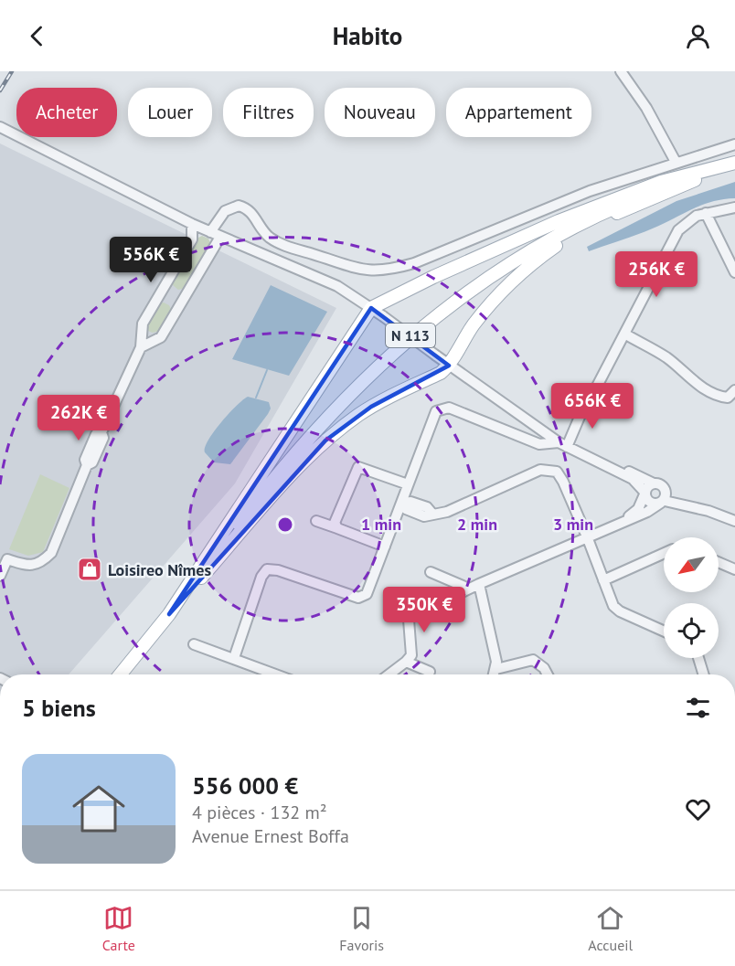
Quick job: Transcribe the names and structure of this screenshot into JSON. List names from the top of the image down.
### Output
{
  "streets": {
    "main road": ["N 113"]
  },
  "places": {
    "shop": ["Loisireo Nîmes"]
  },
  "north": "bottom left",
  "page": {
    "header": "Habito",
    "chip": [
      "Acheter",
      "Louer",
      "Filtres",
      "Nouveau",
      "Appartement"
    ],
    "price": [
      "556K €",
      "256K €",
      "656K €",
      "262K €",
      "350K €"
    ],
    "heading": "5 biens",
    "list": [
      {
        "name": "556 000 €",
        "note": "4 pièces · 132 m² · Avenue Ernest Boffa"
      }
    ],
    "tabs": ["Carte", "Favoris", "Accueil"]
  },
  "rings": ["1 min", "2 min", "3 min"]
}
